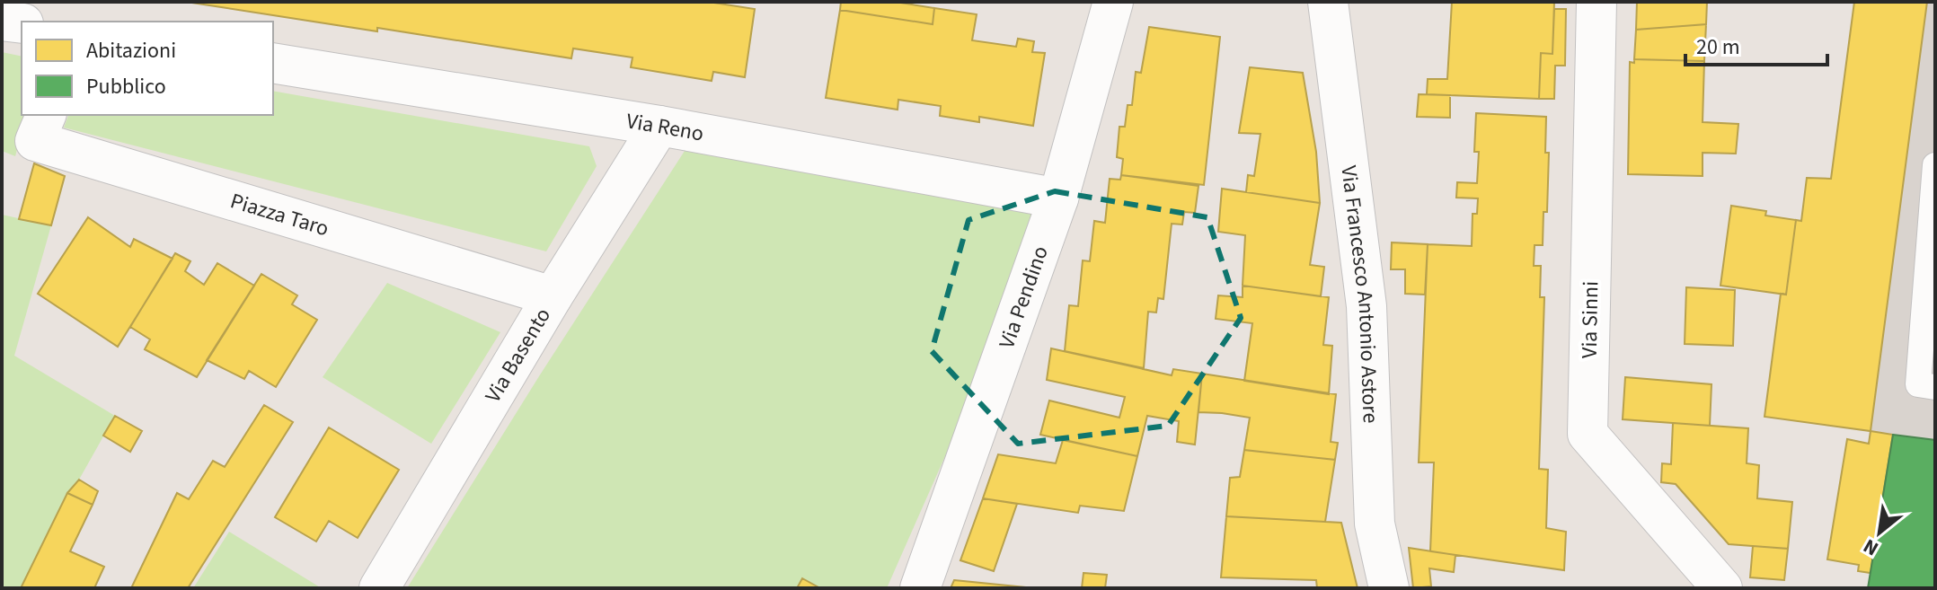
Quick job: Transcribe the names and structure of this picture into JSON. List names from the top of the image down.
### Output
{
  "streets": {
    "street": [
      "Via Reno",
      "Piazza Taro",
      "Via Francesco Antonio Astore",
      "Via Pendino",
      "Via Sinni",
      "Via Basento"
    ]
  },
  "crossings": [
    ["Via Reno", "Via Pendino"],
    ["Via Reno", "Via Basento"],
    ["Piazza Taro", "Via Basento"]
  ],
  "legend": ["Abitazioni", "Pubblico"],
  "scale_bar": "20 m",
  "north": "bottom left"
}
